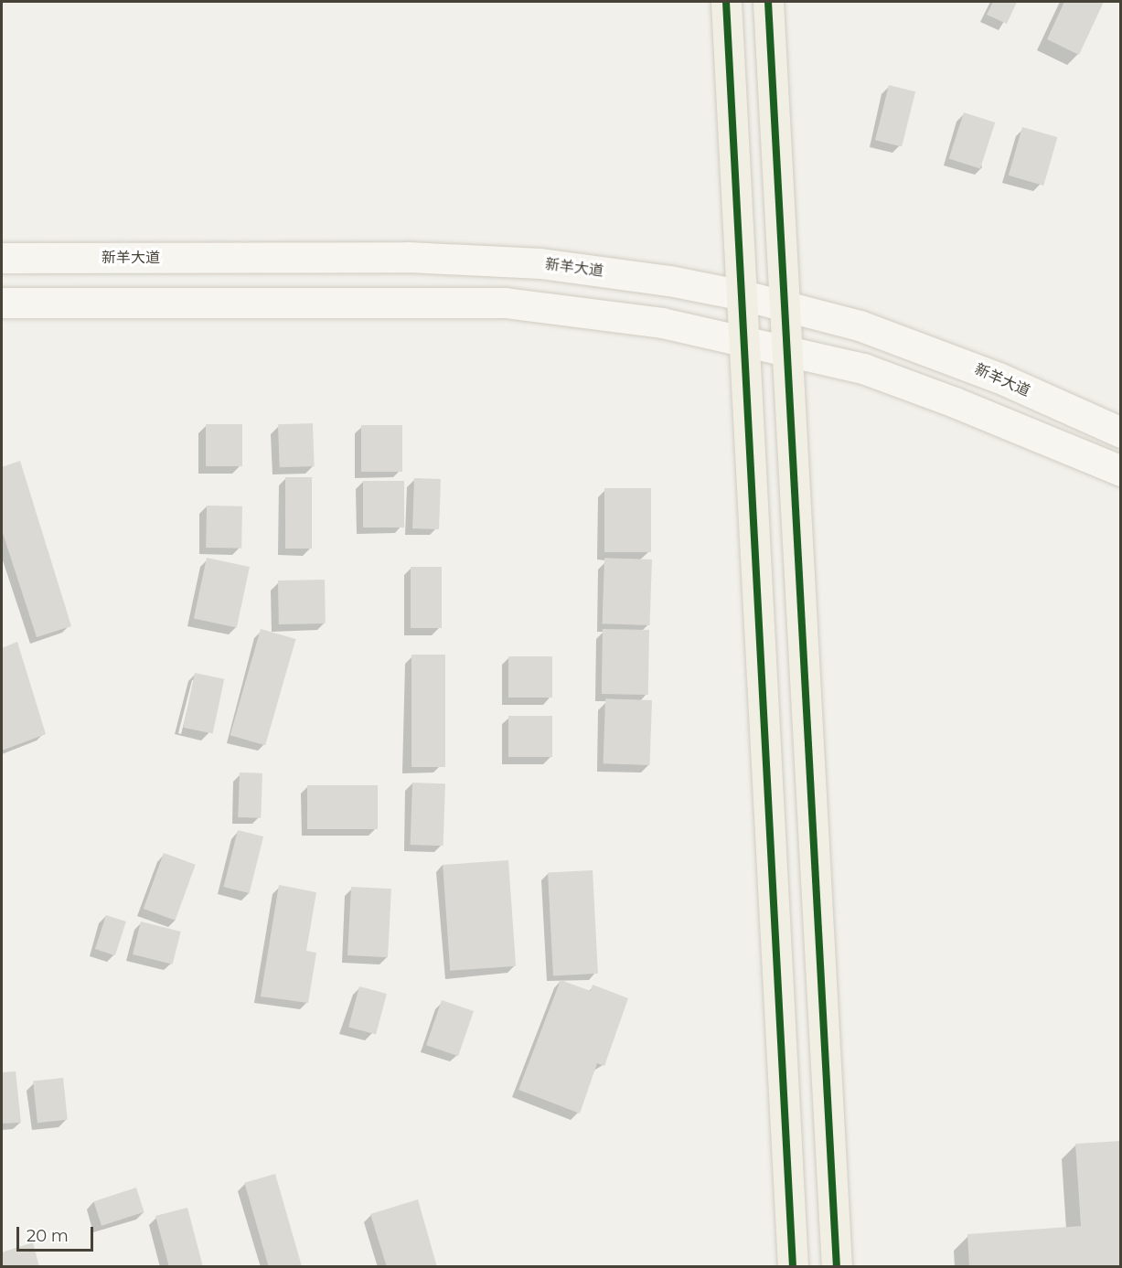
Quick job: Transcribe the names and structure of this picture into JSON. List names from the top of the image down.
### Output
{
  "streets": {
    "main road": ["新羊大道"]
  },
  "scale_bar": "20 m"
}
